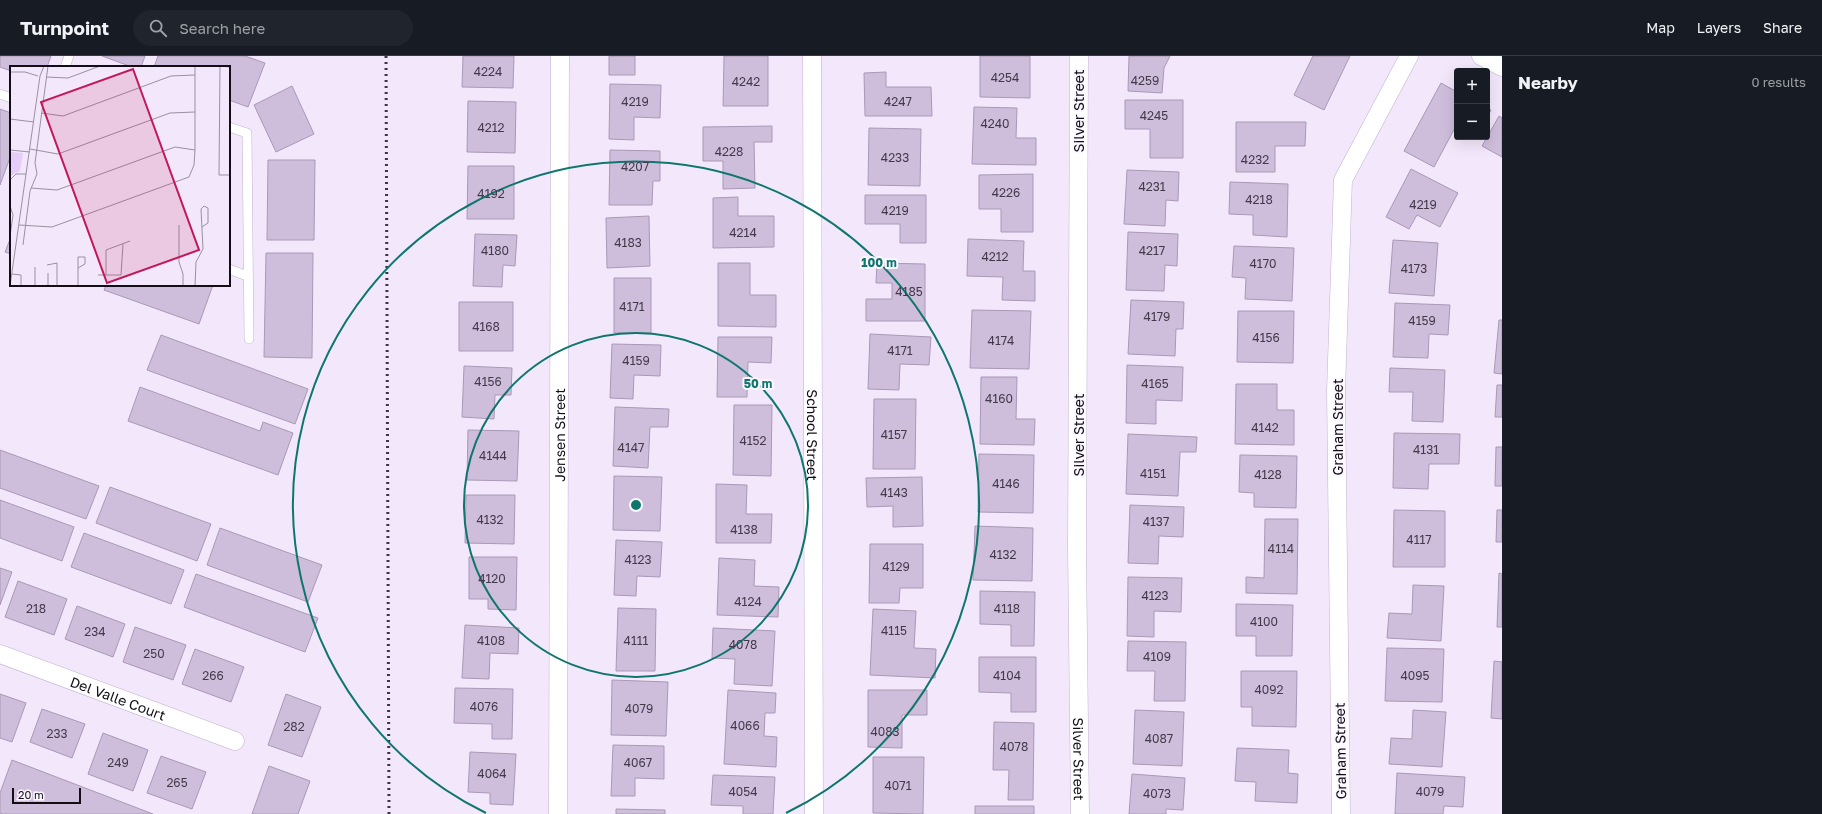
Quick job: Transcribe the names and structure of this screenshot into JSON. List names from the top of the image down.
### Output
{
  "streets": {
    "street": [
      "Silver Street",
      "Graham Street",
      "Jensen Street",
      "School Street",
      "Del Valle Court"
    ]
  },
  "house_numbers": [
    "4224",
    "4254",
    "4259",
    "4242",
    "4219",
    "4247",
    "4245",
    "4240",
    "4212",
    "4228",
    "4233",
    "4232",
    "4207",
    "4231",
    "4226",
    "4192",
    "4218",
    "4219",
    "4219",
    "4214",
    "4183",
    "4180",
    "4217",
    "4212",
    "4170",
    "4173",
    "4185",
    "4171",
    "4179",
    "4159",
    "4168",
    "4156",
    "4174",
    "4171",
    "4159",
    "4156",
    "4165",
    "4160",
    "4142",
    "4157",
    "4152",
    "4147",
    "4131",
    "4144",
    "4151",
    "4128",
    "4146",
    "4143",
    "4132",
    "4137",
    "4138",
    "4117",
    "4114",
    "4132",
    "4123",
    "4129",
    "4120",
    "4123",
    "4124",
    "218",
    "4118",
    "4100",
    "4115",
    "234",
    "4108",
    "4111",
    "4078",
    "250",
    "4109",
    "266",
    "4104",
    "4095",
    "4092",
    "4076",
    "4079",
    "4066",
    "282",
    "4083",
    "233",
    "4087",
    "4078",
    "249",
    "4067",
    "4064",
    "265",
    "4071",
    "4054",
    "4079",
    "4073"
  ],
  "scale_bar": "20 m",
  "page": {
    "header": "Turnpoint",
    "search": "Search here",
    "nav": ["Map", "Layers", "Share"],
    "heading": ["Nearby", "0 results"],
    "map_buttons": ["+", "−"],
    "scale": "20 m"
  },
  "rings": ["100 m", "50 m"]
}
